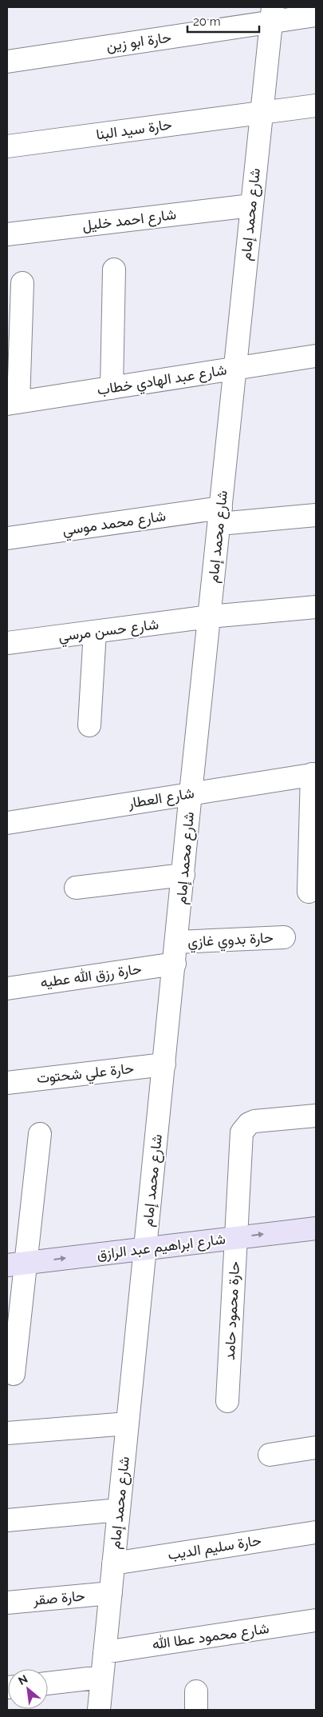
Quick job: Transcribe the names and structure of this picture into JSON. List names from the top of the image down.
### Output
{
  "streets": {
    "main road": ["شارع ابراهيم عبد الرازق"],
    "street": [
      "حارة ابو زين",
      "حارة سيد البنا",
      "شارع محمد إمام",
      "شارع احمد خليل",
      "شارع عبد الهادي خطاب",
      "شارع محمد موسي",
      "شارع حسن مرسي",
      "شارع العطار",
      "حارة بدوي غازي",
      "حارة رزق الله عطيه",
      "حارة علي شحتوت",
      "حارة محمود حامد",
      "حارة سليم الديب",
      "حارة صقر",
      "شارع محمود عطا الله"
    ]
  },
  "crossings": [
    ["حارة ابو زين", "شارع محمد إمام"],
    ["حارة سيد البنا", "شارع محمد إمام"],
    ["شارع محمد إمام", "شارع احمد خليل"],
    ["شارع محمد إمام", "شارع عبد الهادي خطاب"],
    ["شارع محمد إمام", "شارع محمد موسي"],
    ["شارع محمد إمام", "شارع حسن مرسي"],
    ["شارع محمد إمام", "شارع العطار"],
    ["شارع محمد إمام", "حارة بدوي غازي"],
    ["شارع محمد إمام", "حارة رزق الله عطيه"],
    ["شارع محمد إمام", "حارة علي شحتوت"],
    ["شارع محمد إمام", "شارع ابراهيم عبد الرازق"],
    ["شارع محمد إمام", "حارة سليم الديب"],
    ["شارع محمد إمام", "حارة صقر"],
    ["شارع محمد إمام", "شارع محمود عطا الله"],
    ["شارع ابراهيم عبد الرازق", "حارة محمود حامد"]
  ],
  "one_way": ["شارع ابراهيم عبد الرازق"],
  "scale_bar": "20 m",
  "north": "top left"
}
